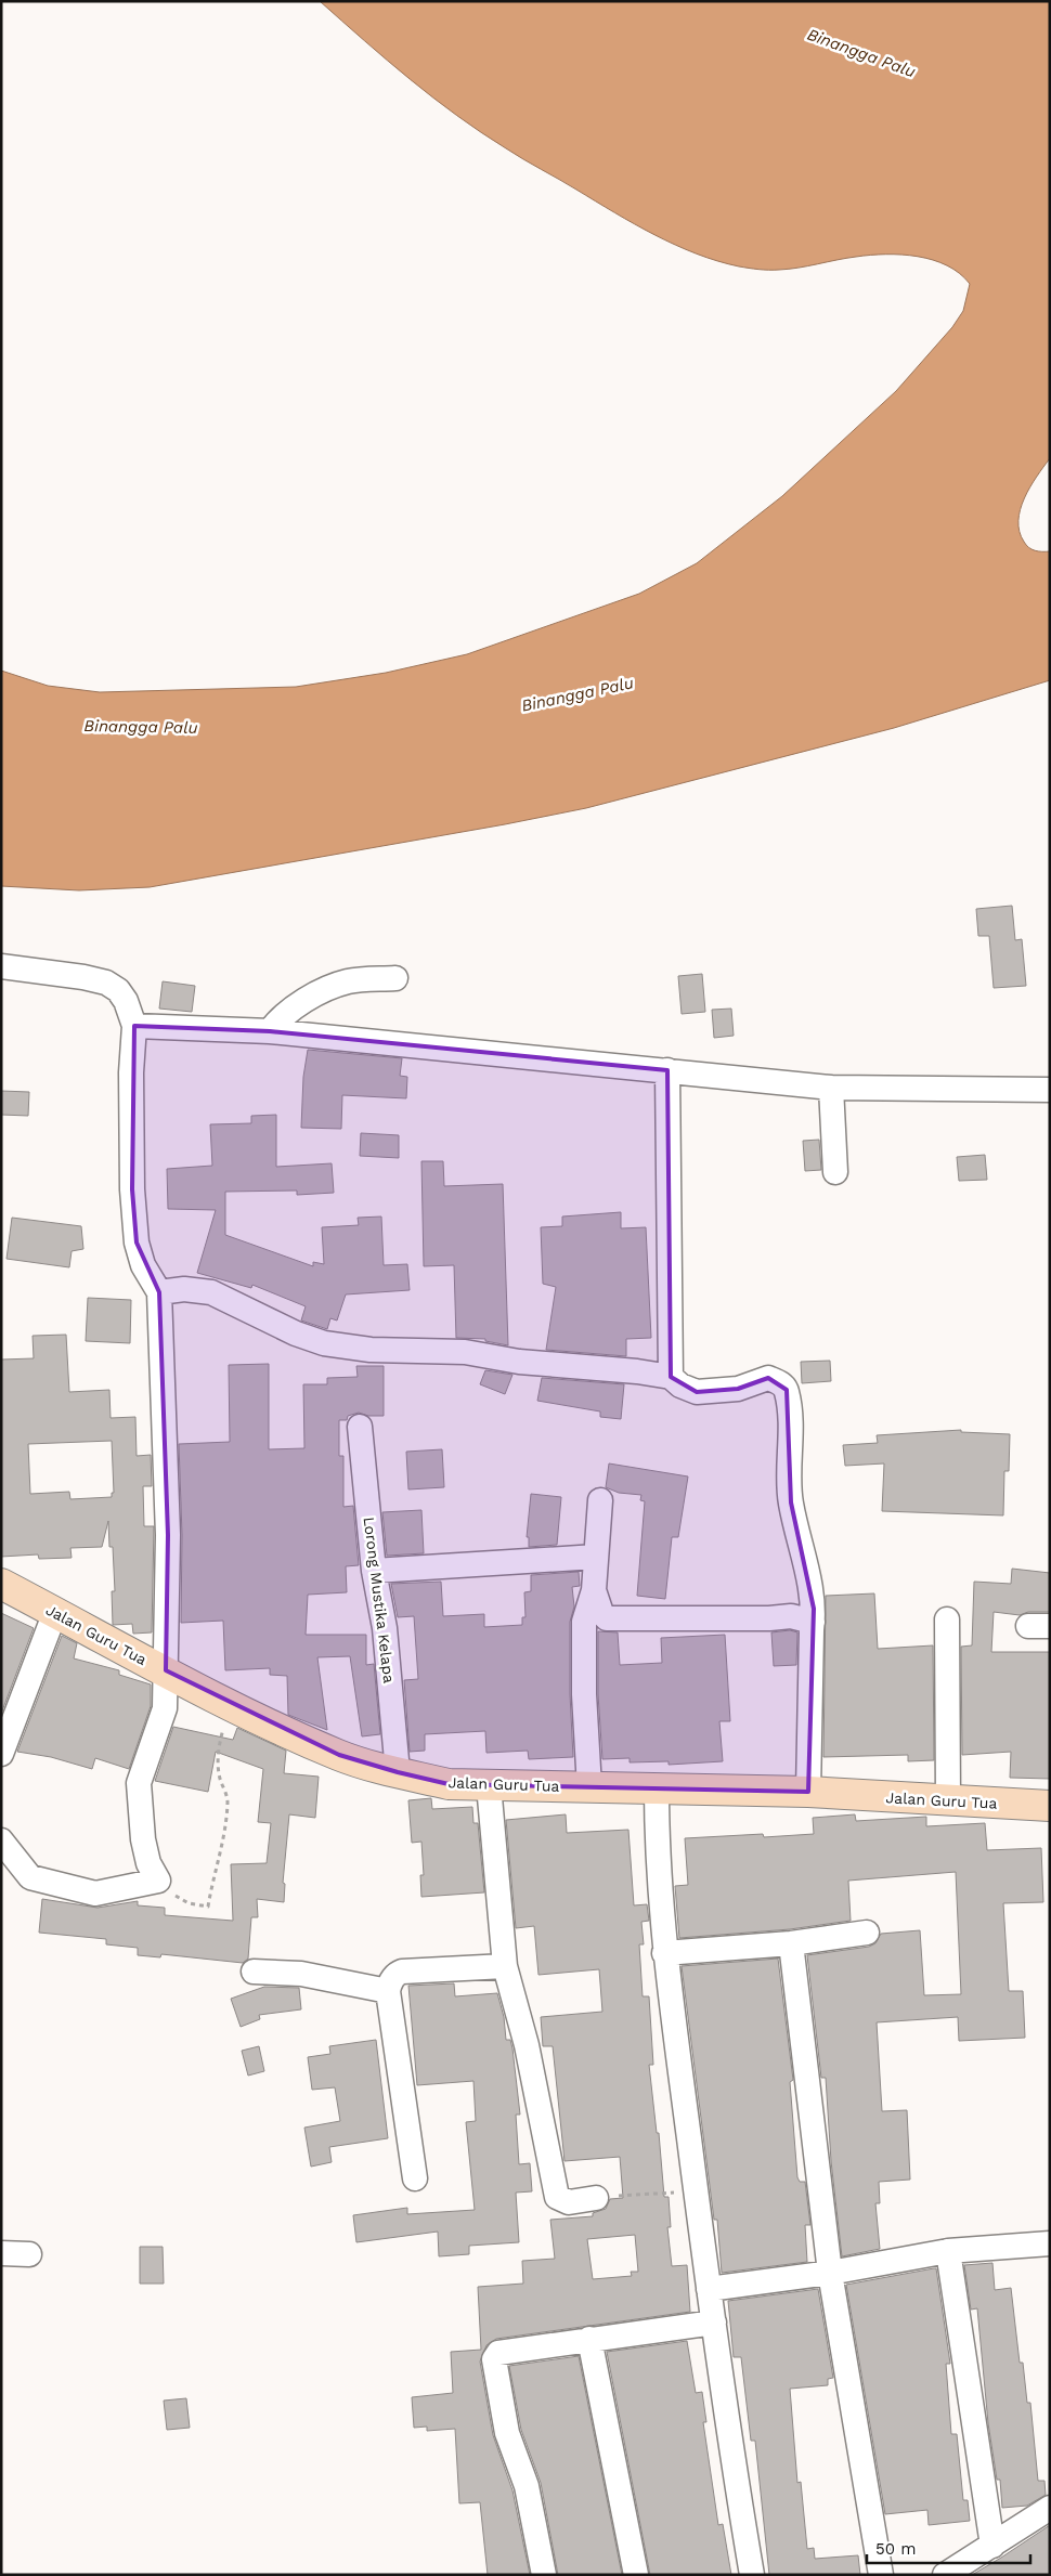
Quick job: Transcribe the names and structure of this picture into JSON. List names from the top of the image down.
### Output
{
  "streets": {
    "main road": ["Jalan Guru Tua"],
    "street": ["Lorong Mustika Kelapa"]
  },
  "crossings": [
    ["Lorong Mustika Kelapa", "Jalan Guru Tua"]
  ],
  "water": ["Binangga Palu"],
  "scale_bar": "50 m"
}
